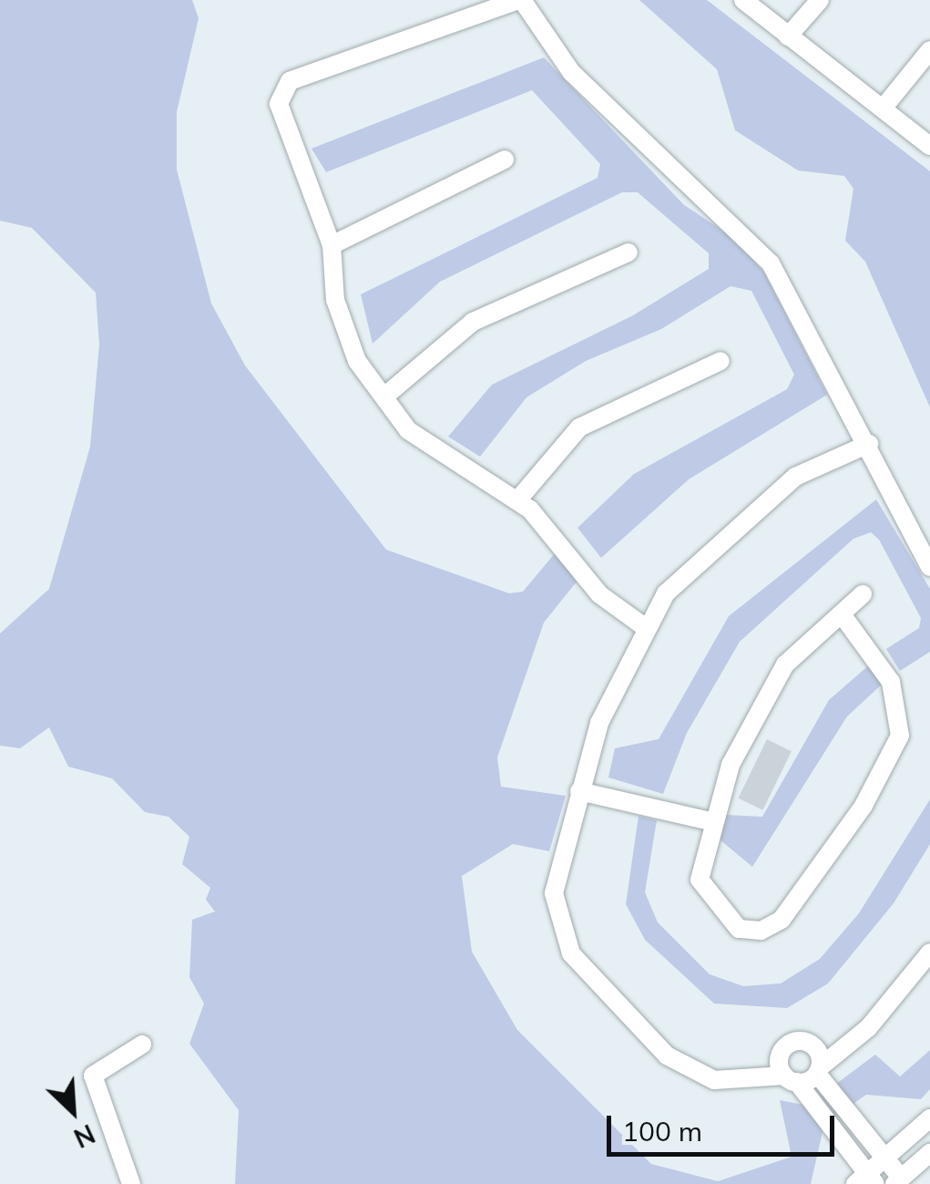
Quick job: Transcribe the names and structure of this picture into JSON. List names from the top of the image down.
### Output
{
  "scale_bar": "100 m",
  "north": "bottom right"
}
